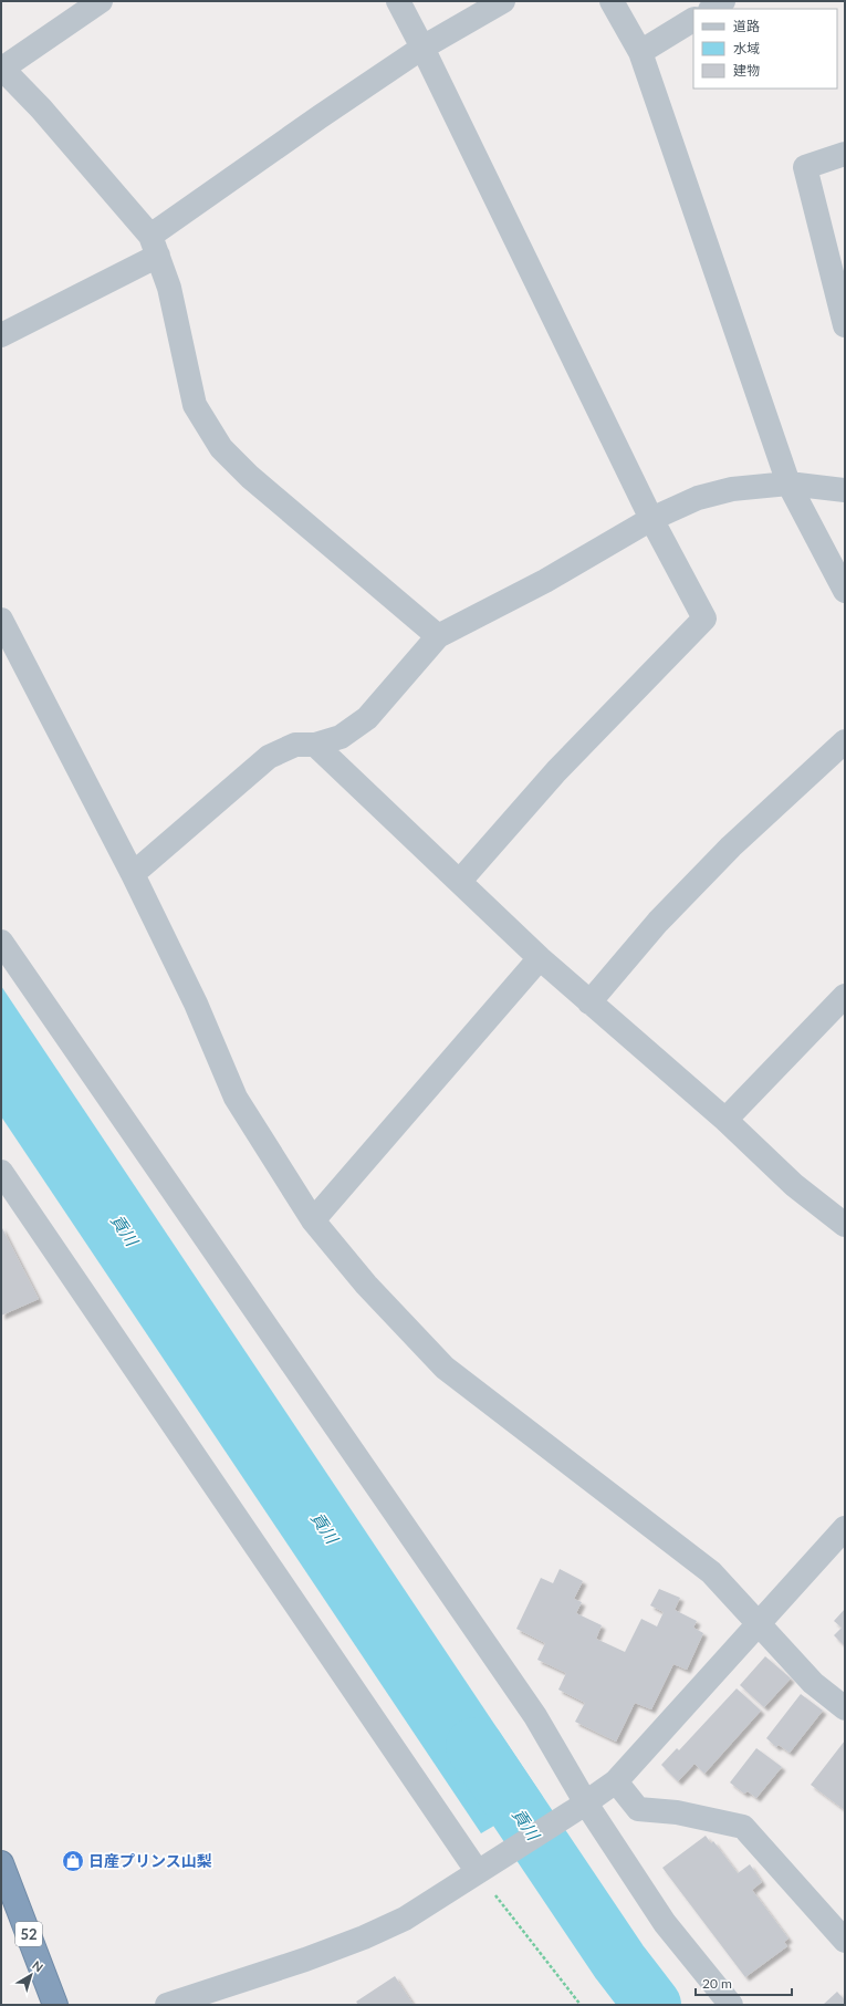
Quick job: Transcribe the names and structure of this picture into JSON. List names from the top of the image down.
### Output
{
  "streets": {
    "highway": ["52"]
  },
  "water": ["貢川"],
  "places": {
    "shop": ["日産プリンス山梨"]
  },
  "legend": ["道路", "水域", "建物"],
  "scale_bar": "20 m",
  "north": "top right"
}
